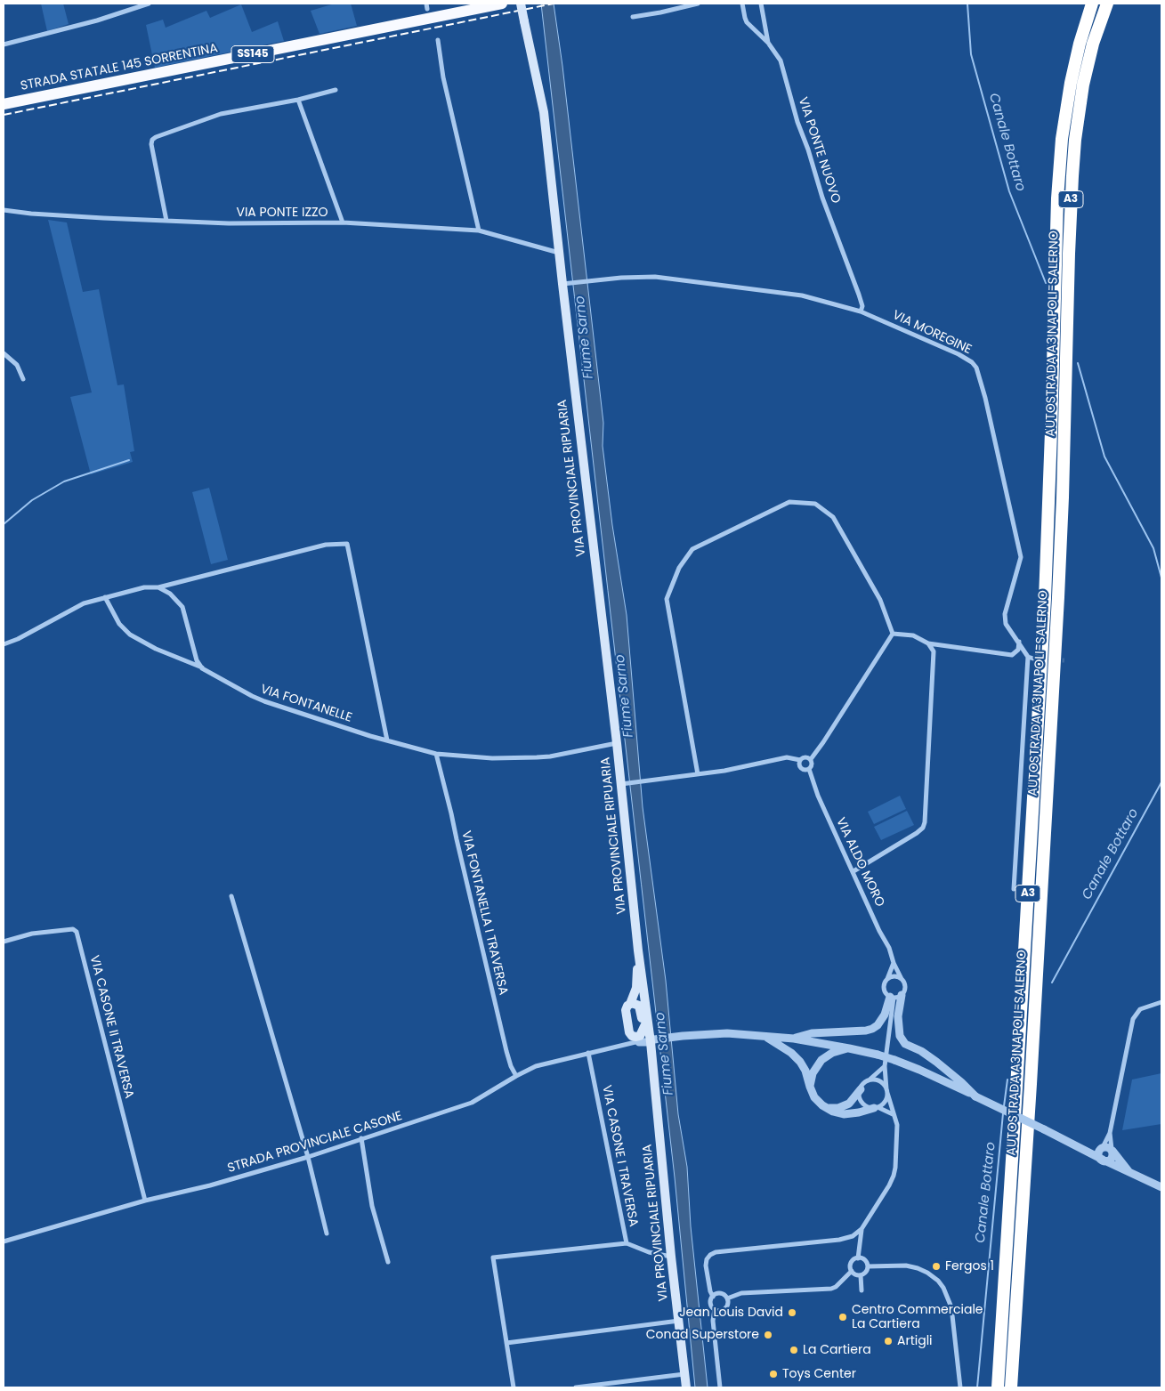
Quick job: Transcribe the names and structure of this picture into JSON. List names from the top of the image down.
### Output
{
  "streets": {
    "highway": [
      "SS145",
      "STRADA STATALE 145 SORRENTINA",
      "A3",
      "AUTOSTRADA A3 NAPOLI-SALERNO"
    ],
    "main road": ["VIA PROVINCIALE RIPUARIA"],
    "street": [
      "VIA PONTE NUOVO",
      "VIA PONTE IZZO",
      "VIA MOREGINE",
      "VIA FONTANELLE",
      "VIA ALDO MORO",
      "VIA FONTANELLA I TRAVERSA",
      "VIA CASONE II TRAVERSA",
      "STRADA PROVINCIALE CASONE",
      "VIA CASONE I TRAVERSA"
    ]
  },
  "crossings": [
    ["VIA PONTE NUOVO", "VIA MOREGINE"],
    ["VIA PONTE IZZO", "VIA PROVINCIALE RIPUARIA"],
    ["VIA MOREGINE", "VIA PROVINCIALE RIPUARIA"],
    ["VIA PROVINCIALE RIPUARIA", "VIA FONTANELLE"],
    ["VIA PROVINCIALE RIPUARIA", "STRADA PROVINCIALE CASONE"],
    ["VIA PROVINCIALE RIPUARIA", "VIA CASONE I TRAVERSA"],
    ["VIA FONTANELLE", "VIA FONTANELLA I TRAVERSA"],
    ["VIA FONTANELLA I TRAVERSA", "STRADA PROVINCIALE CASONE"],
    ["VIA CASONE II TRAVERSA", "STRADA PROVINCIALE CASONE"],
    ["STRADA PROVINCIALE CASONE", "VIA CASONE I TRAVERSA"]
  ],
  "water": ["Canale Bottaro", "Fiume Sarno"],
  "places": [
    "Fergos 1",
    "Jean Louis David",
    "Centro Commerciale La Cartiera",
    "Conad Superstore",
    "Artigli",
    "La Cartiera",
    "Toys Center"
  ]
}
